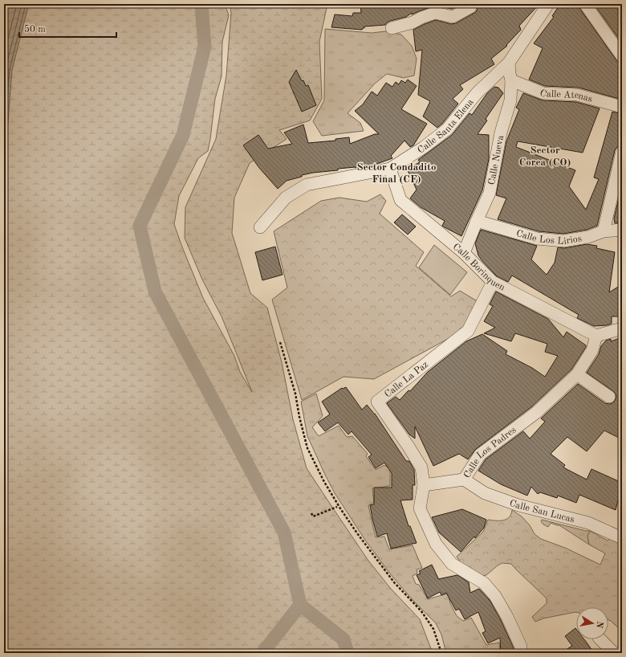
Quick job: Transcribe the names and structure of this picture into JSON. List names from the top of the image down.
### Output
{
  "streets": {
    "street": [
      "Calle Atenas",
      "Calle Santa Elena",
      "Calle Nueva",
      "Calle Los Lirios",
      "Calle Borinquen",
      "Calle La Paz",
      "Calle Los Padres",
      "Calle San Lucas"
    ]
  },
  "crossings": [
    ["Calle Atenas", "Calle Nueva"],
    ["Calle Santa Elena", "Calle Nueva"],
    ["Calle Santa Elena", "Calle Borinquen"],
    ["Calle Nueva", "Calle Los Lirios"],
    ["Calle Nueva", "Calle Borinquen"],
    ["Calle Borinquen", "Calle La Paz"],
    ["Calle Borinquen", "Calle Los Padres"],
    ["Calle La Paz", "Calle Los Padres"],
    ["Calle Los Padres", "Calle San Lucas"]
  ],
  "districts": ["Sector Corea (CO)", "Sector Condadito Final (CF)"],
  "scale_bar": "50 m",
  "north": "right"
}
